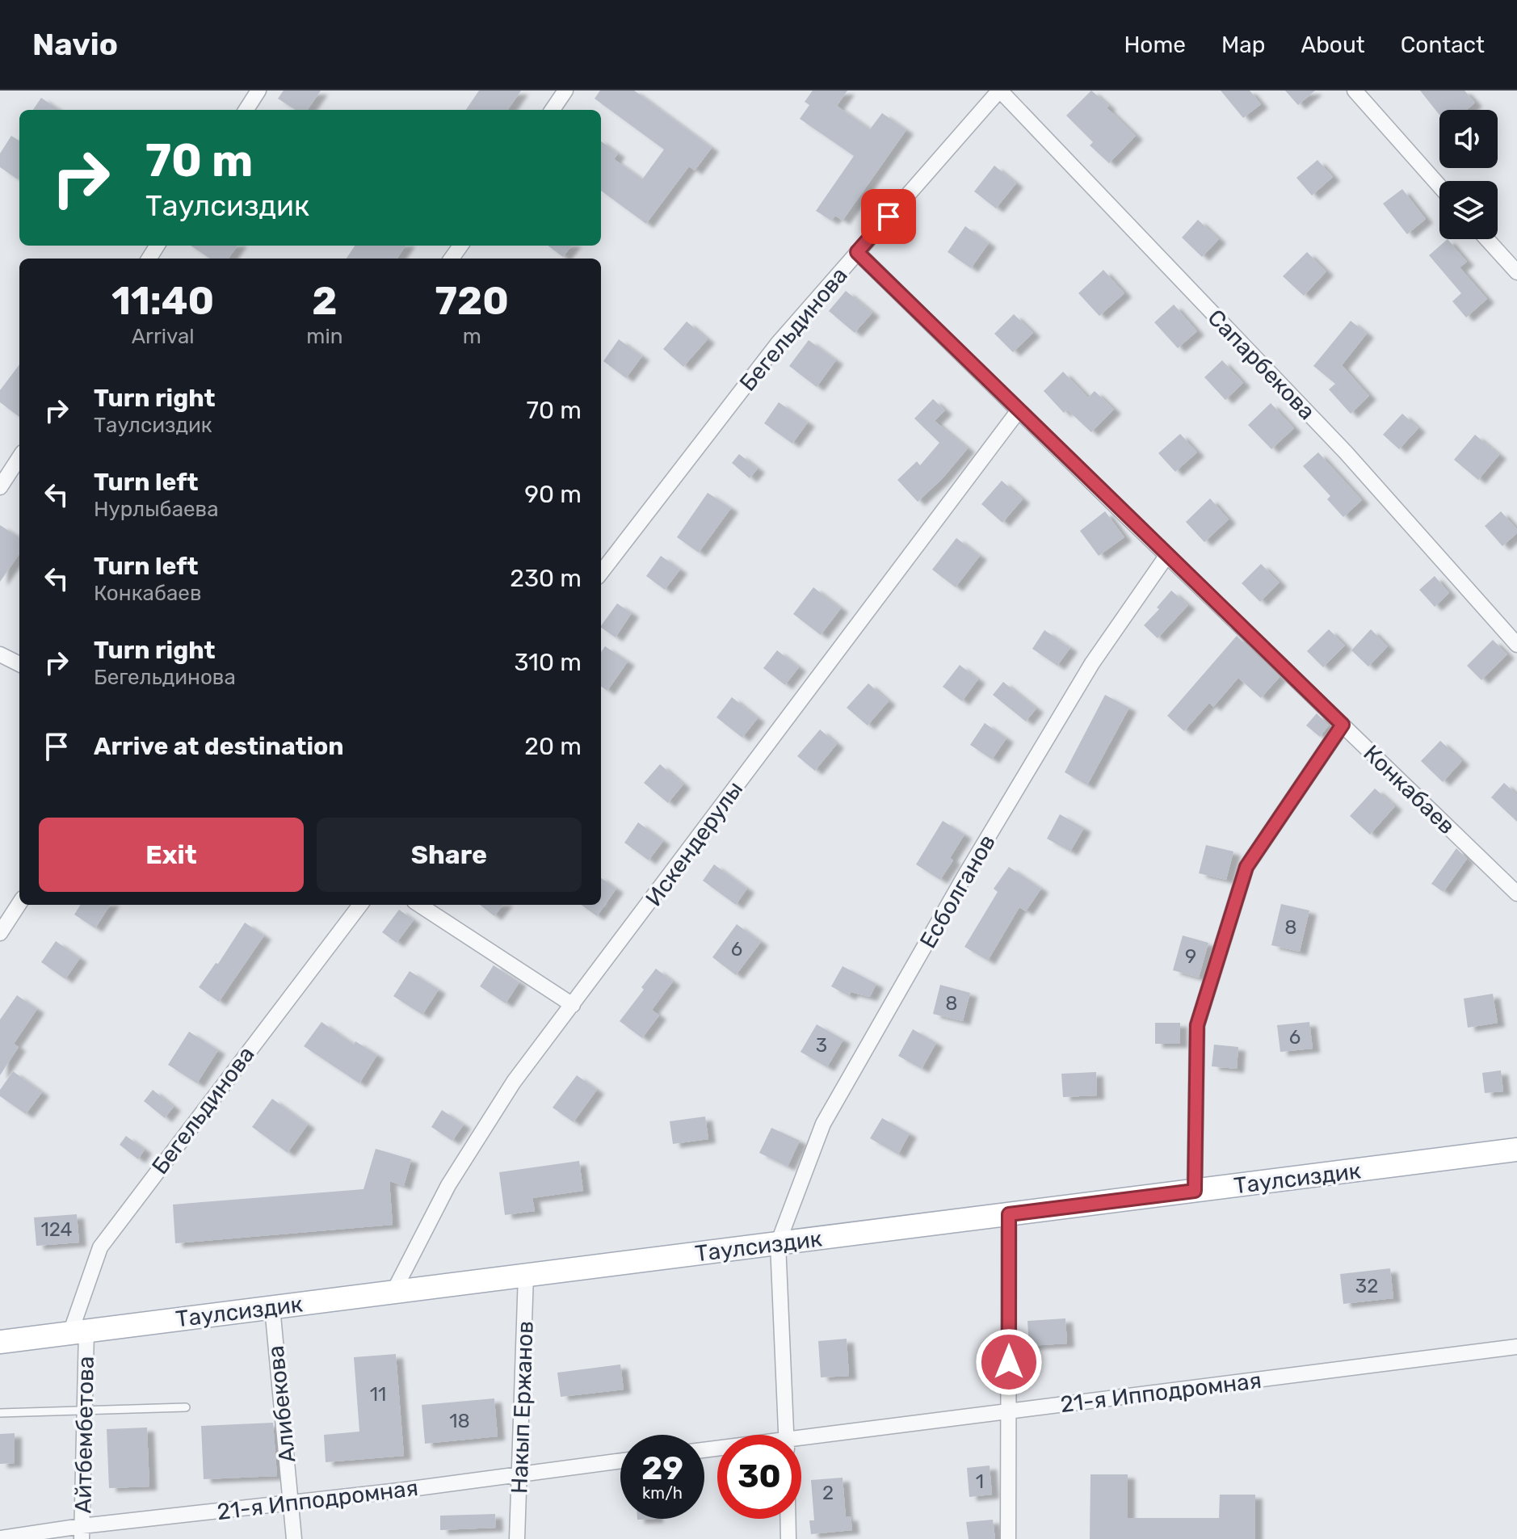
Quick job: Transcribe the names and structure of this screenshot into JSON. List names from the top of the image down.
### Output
{
  "streets": {
    "main road": ["Таулсиздик"],
    "street": [
      "Бегельдинова",
      "Сапарбекова",
      "Конкабаев",
      "Искендерулы",
      "Есболганов",
      "21-я Ипподромная",
      "Алибекова",
      "Накып Ержанов",
      "Айтбембетова"
    ]
  },
  "crossings": [
    ["Бегельдинова", "Сапарбекова"],
    ["Бегельдинова", "Конкабаев"],
    ["Бегельдинова", "Таулсиздик"],
    ["Бегельдинова", "Айтбембетова"],
    ["Конкабаев", "Искендерулы"],
    ["Конкабаев", "Есболганов"],
    ["Искендерулы", "Таулсиздик"],
    ["Есболганов", "Таулсиздик"],
    ["Таулсиздик", "Алибекова"],
    ["Таулсиздик", "Накып Ержанов"],
    ["Таулсиздик", "Айтбембетова"],
    ["21-я Ипподромная", "Алибекова"],
    ["21-я Ипподромная", "Накып Ержанов"],
    ["21-я Ипподромная", "Айтбембетова"]
  ],
  "house_numbers": [
    "8",
    "6",
    "9",
    "8",
    "6",
    "3",
    "124",
    "32",
    "11",
    "18",
    "1",
    "2"
  ],
  "page": {
    "header": "Navio",
    "nav": [
      "Home",
      "Map",
      "About",
      "Contact"
    ],
    "turn": ["70 m", "Таулсиздик"],
    "eta": [
      "11:40",
      "Arrival",
      "2",
      "min",
      "720",
      "m"
    ],
    "list": [
      {
        "name": "Turn right",
        "note": "Таулсиздик",
        "value": "70 m"
      },
      {
        "name": "Turn left",
        "note": "Нурлыбаева",
        "value": "90 m"
      },
      {
        "name": "Turn left",
        "note": "Конкабаев",
        "value": "230 m"
      },
      {
        "name": "Turn right",
        "note": "Бегельдинова",
        "value": "310 m"
      },
      {
        "name": "Arrive at destination",
        "value": "20 m"
      }
    ],
    "buttons": ["Exit", "Share"],
    "speed": "29 km/h",
    "limit": "30"
  }
}
